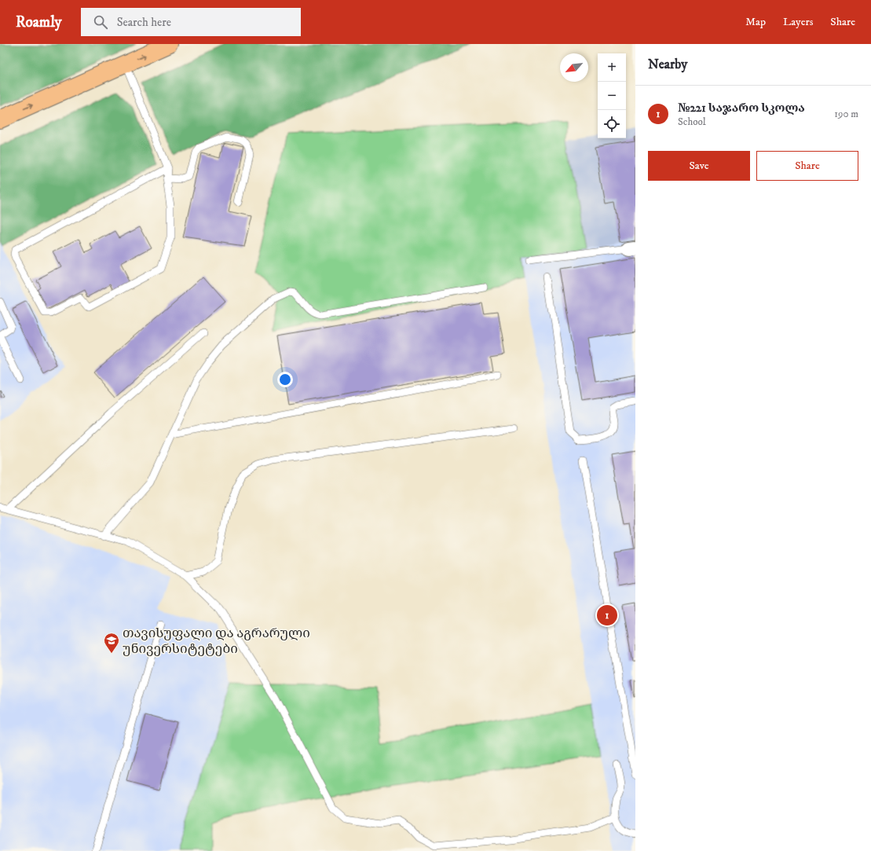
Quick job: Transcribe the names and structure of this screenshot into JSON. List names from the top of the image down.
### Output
{
  "places": {
    "school or university": ["თავისუფალი და აგრარული უნივერსიტეტები"]
  },
  "north": "bottom left",
  "page": {
    "header": "Roamly",
    "search": "Search here",
    "nav": ["Map", "Layers", "Share"],
    "heading": "Nearby",
    "map_buttons": ["+", "−"],
    "list": [
      {
        "mark": "1",
        "name": "№221 საჯარო სკოლა",
        "note": "School",
        "value": "190 m"
      }
    ],
    "buttons": ["Save", "Share"],
    "pins": "1"
  }
}
